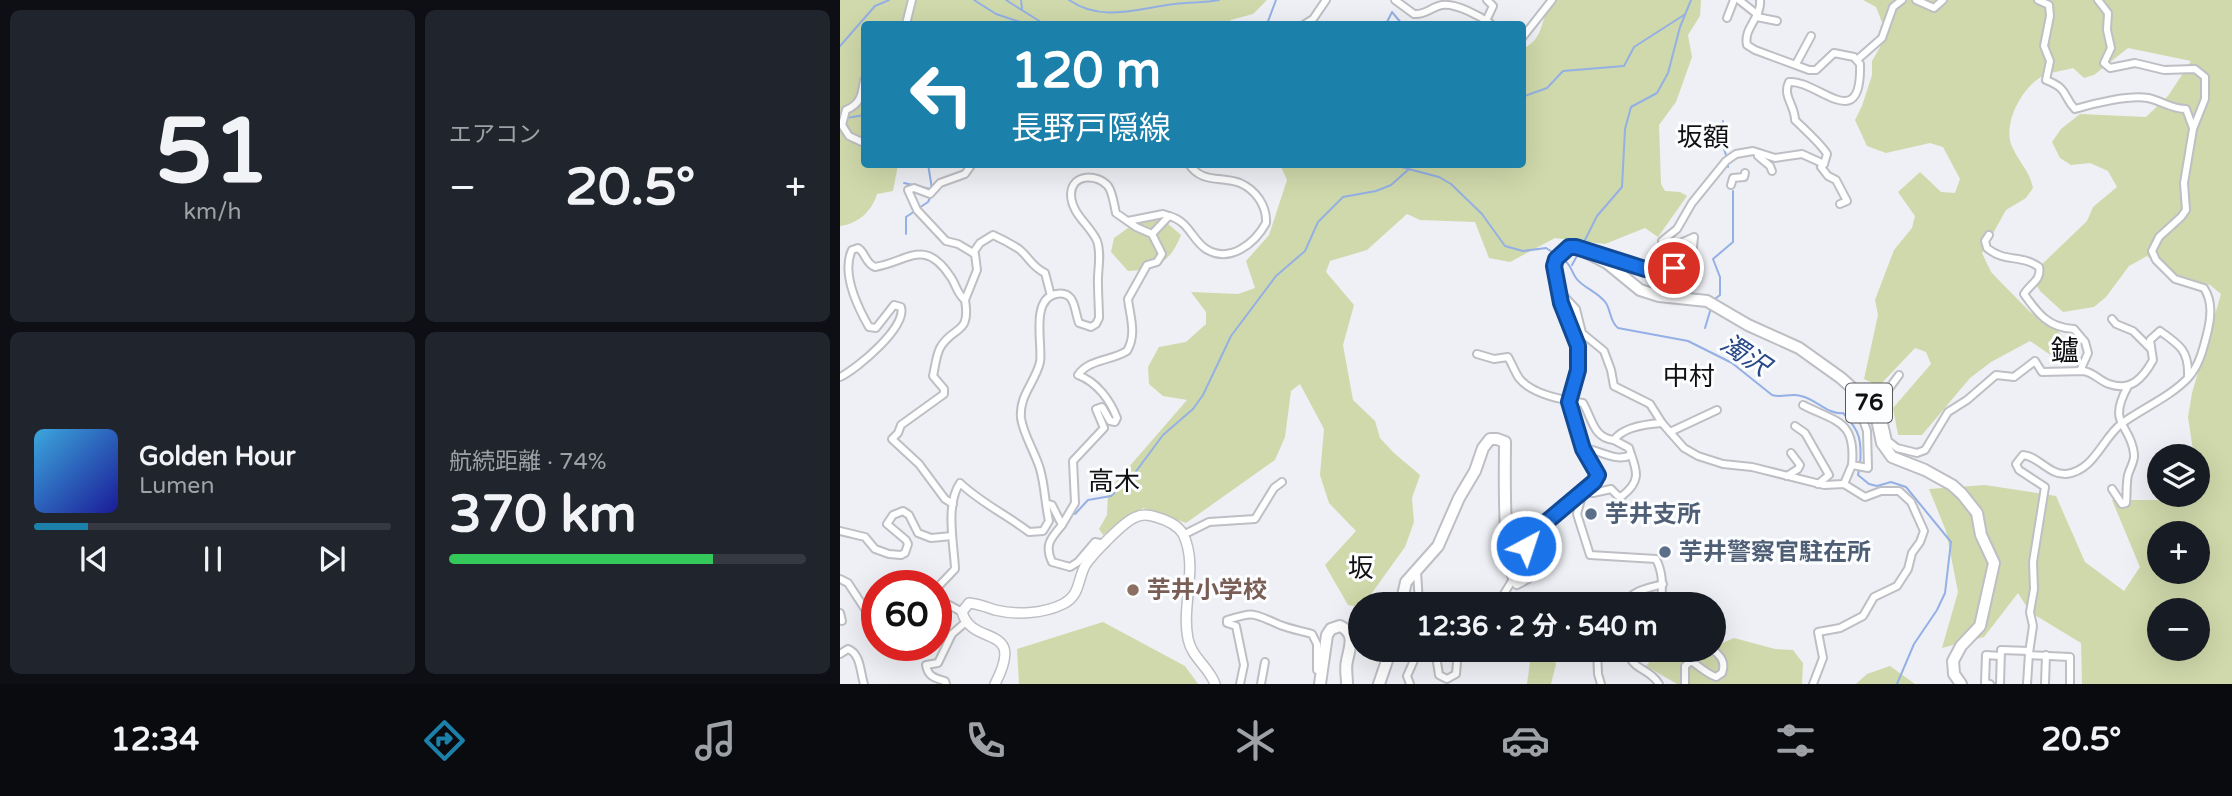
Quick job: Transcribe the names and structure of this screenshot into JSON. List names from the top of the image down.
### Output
{
  "streets": {
    "main road": ["76"]
  },
  "districts": [
    "坂額",
    "鑪",
    "中村",
    "高木",
    "坂"
  ],
  "water": ["濁沢"],
  "places": ["芋井支所", "芋井警察官駐在所", "芋井小学校"],
  "page": {
    "tile": [
      ["51", "km/h"],
      "エアコン",
      ["航続距離 · 74%", "370 km"]
    ],
    "turn": ["120 m", "長野戸隠線"],
    "heat": ["−", "20.5°", "+"],
    "song": ["Golden Hour", "Lumen"],
    "map_buttons": ["+", "−"],
    "limit": "60",
    "trip": "12:36 · 2 分 · 540 m",
    "tabs": ["12:34", "20.5°"]
  }
}
